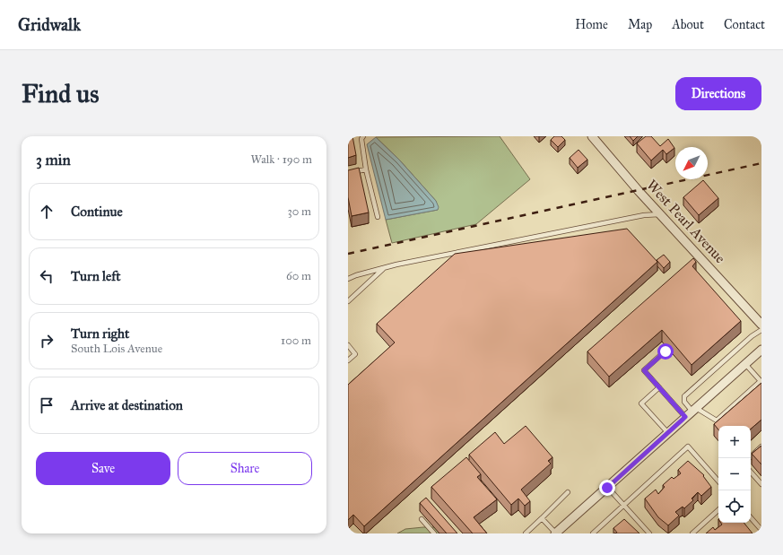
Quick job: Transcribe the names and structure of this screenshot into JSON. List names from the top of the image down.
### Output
{
  "streets": {
    "street": ["West Pearl Avenue"]
  },
  "north": "bottom left",
  "page": {
    "header": "Gridwalk",
    "nav": [
      "Home",
      "Map",
      "About",
      "Contact"
    ],
    "buttons": [
      "Directions",
      ["Save", "Share"]
    ],
    "title": "Find us",
    "heading": ["3 min", "Walk · 190 m"],
    "list": [
      ["Continue", "30 m"],
      ["Turn left", "60 m"],
      ["Turn right", "South Lois Avenue", "100 m"],
      "Arrive at destination"
    ],
    "map_buttons": ["+", "−"]
  }
}
